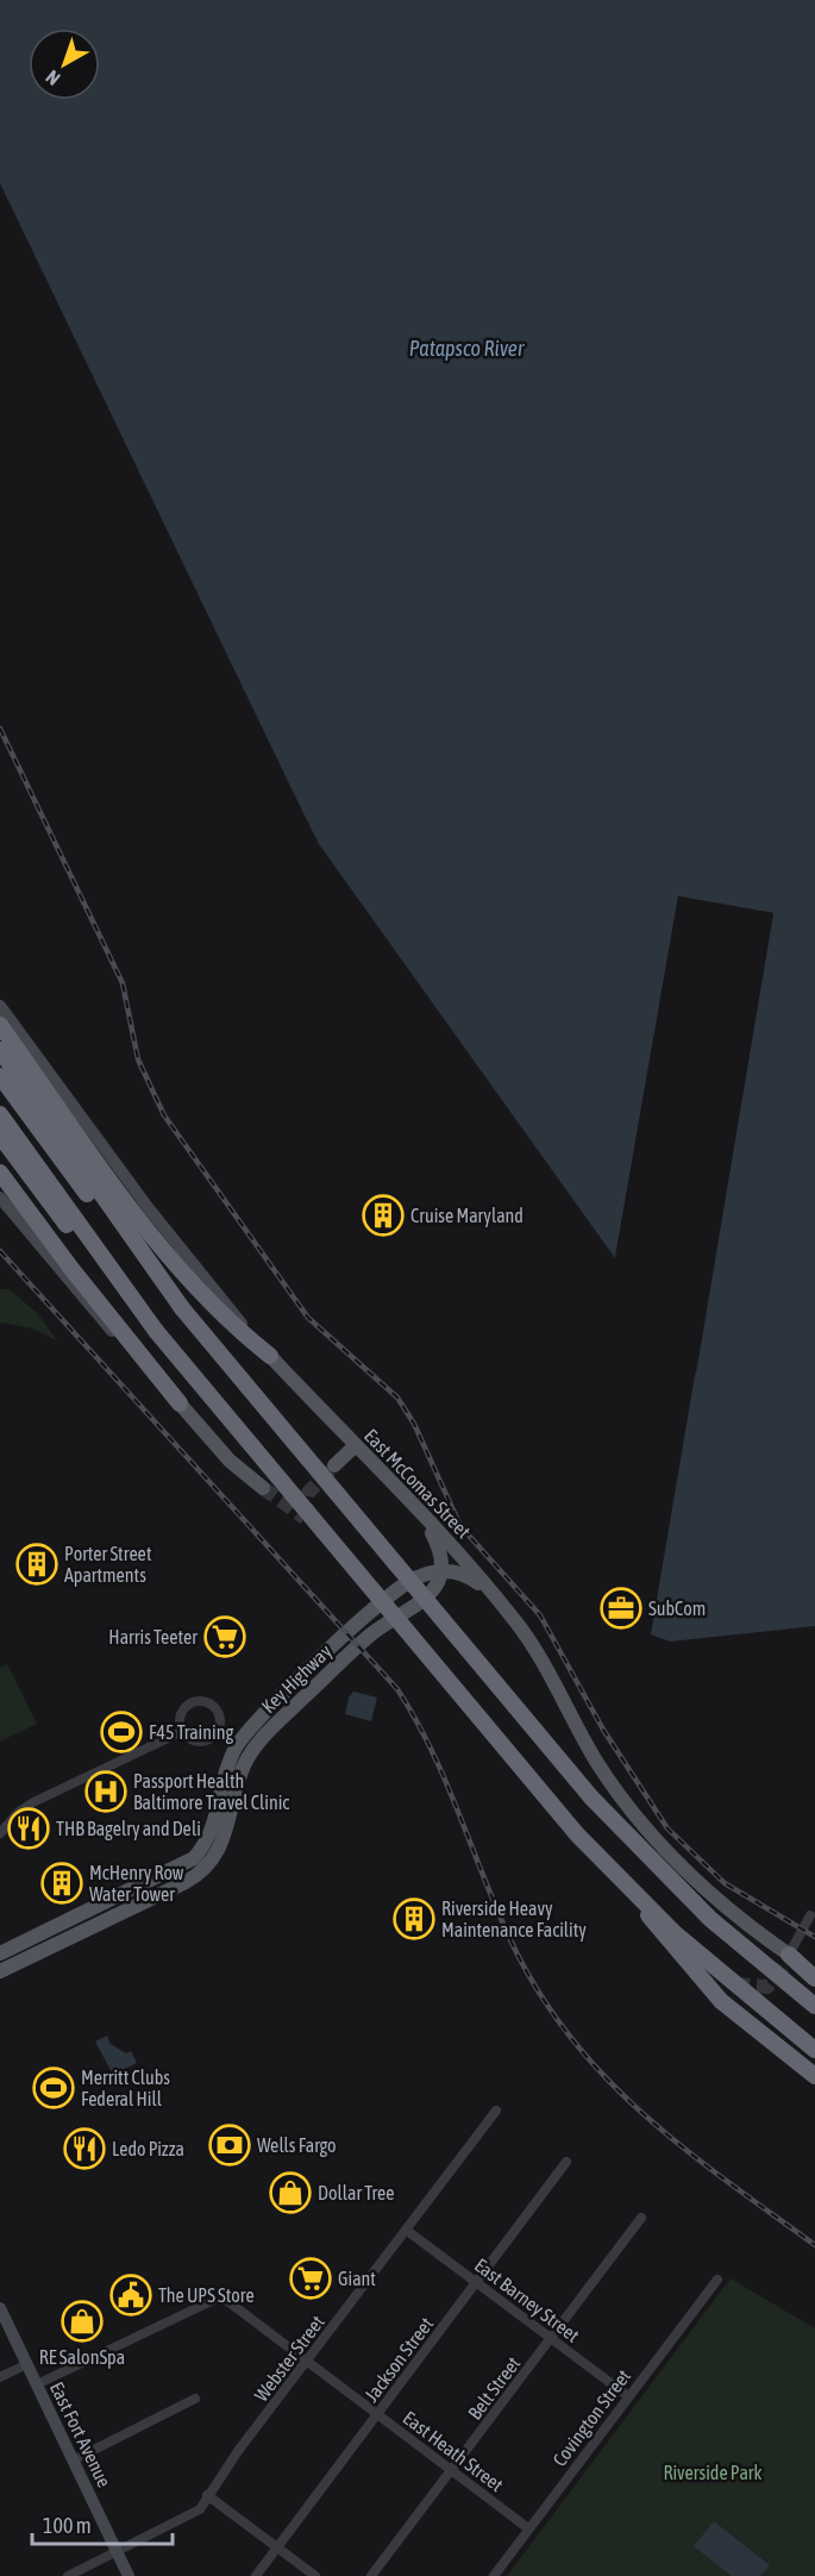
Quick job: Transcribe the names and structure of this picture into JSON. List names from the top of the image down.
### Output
{
  "streets": {
    "main road": ["East McComas Street", "Key Highway"],
    "street": [
      "East Barney Street",
      "Webster Street",
      "Jackson Street",
      "Belt Street",
      "Covington Street",
      "East Fort Avenue",
      "East Heath Street"
    ]
  },
  "crossings": [
    ["East Barney Street", "Webster Street"],
    ["East Barney Street", "Jackson Street"],
    ["East Barney Street", "Belt Street"],
    ["East Barney Street", "Covington Street"],
    ["Webster Street", "East Fort Avenue"],
    ["Webster Street", "East Heath Street"],
    ["Jackson Street", "East Heath Street"],
    ["Belt Street", "East Heath Street"],
    ["Covington Street", "East Heath Street"],
    ["East Fort Avenue", "East Heath Street"]
  ],
  "water": ["Patapsco River"],
  "parks": ["Riverside Park"],
  "places": {
    "building": [
      "Cruise Maryland",
      "Porter Street Apartments",
      "McHenry Row Water Tower",
      "Riverside Heavy Maintenance Facility"
    ],
    "office": ["SubCom"],
    "supermarket": ["Harris Teeter", "Giant"],
    "sports": ["F45 Training", "Merritt Clubs Federal Hill"],
    "hospital": ["Passport Health Baltimore Travel Clinic"],
    "restaurant": ["THB Bagelry and Deli", "Ledo Pizza"],
    "bank": ["Wells Fargo"],
    "shop": ["Dollar Tree", "RE SalonSpa"],
    "public building": ["The UPS Store"]
  },
  "scale_bar": "100 m",
  "north": "bottom left"
}
